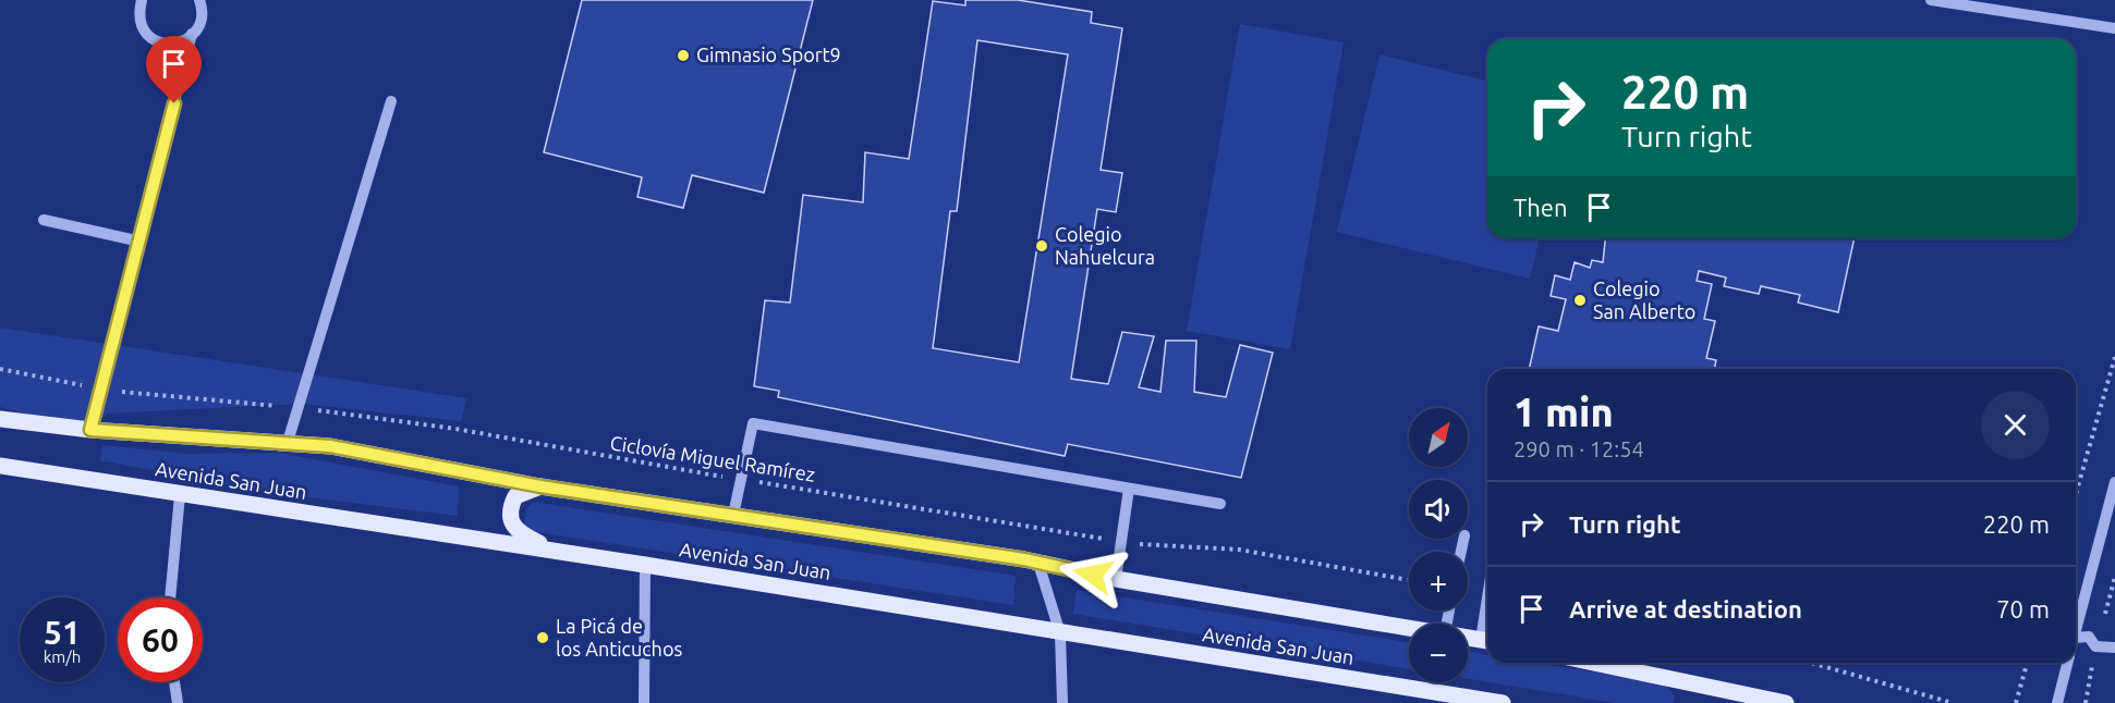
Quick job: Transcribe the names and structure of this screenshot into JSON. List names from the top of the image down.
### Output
{
  "streets": {
    "main road": ["Avenida San Juan"],
    "path": ["Ciclovía Miguel Ramírez"]
  },
  "places": [
    "Gimnasio Sport9",
    "Colegio Nahuelcura",
    "Colegio San Alberto",
    "La Picá de los Anticuchos"
  ],
  "north": "top right",
  "page": {
    "turn": ["220 m", "Turn right"],
    "then": "Then",
    "heading": ["1 min", "290 m · 12:54"],
    "map_buttons": ["+", "−"],
    "list": [
      {
        "name": "Turn right",
        "value": "220 m"
      },
      {
        "name": "Arrive at destination",
        "value": "70 m"
      }
    ],
    "speed": "51 km/h",
    "limit": "60"
  }
}
